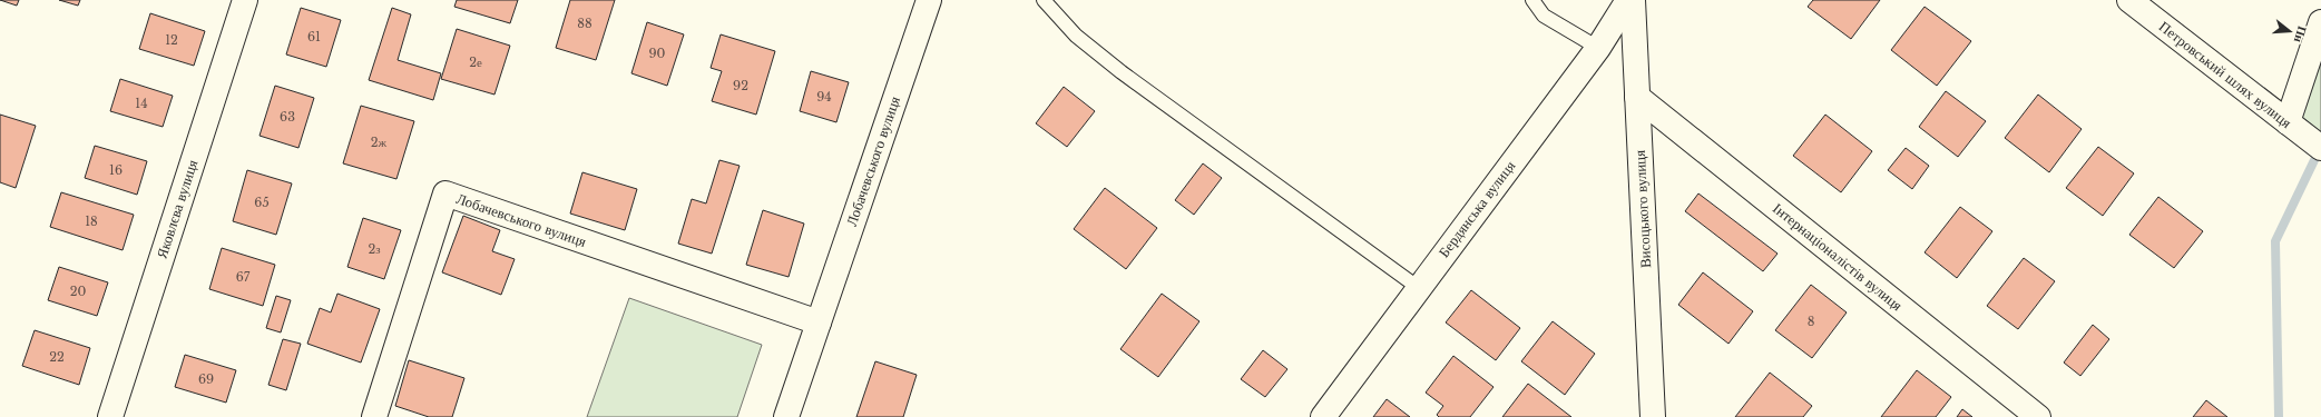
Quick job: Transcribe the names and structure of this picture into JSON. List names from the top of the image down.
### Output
{
  "streets": {
    "street": [
      "Петровський шлях вулиця",
      "Лобачевського вулиця",
      "Яковлєва вулиця",
      "Бердянська вулиця",
      "Висоцького вулиця",
      "Інтернаціоналістів вулиця"
    ]
  },
  "crossings": [
    ["Висоцького вулиця", "Інтернаціоналістів вулиця"]
  ],
  "house_numbers": [
    "88",
    "61",
    "12",
    "90",
    "2е",
    "92",
    "94",
    "14",
    "63",
    "2ж",
    "16",
    "65",
    "18",
    "2з",
    "67",
    "20",
    "8",
    "22",
    "69"
  ],
  "north": "right"
}
